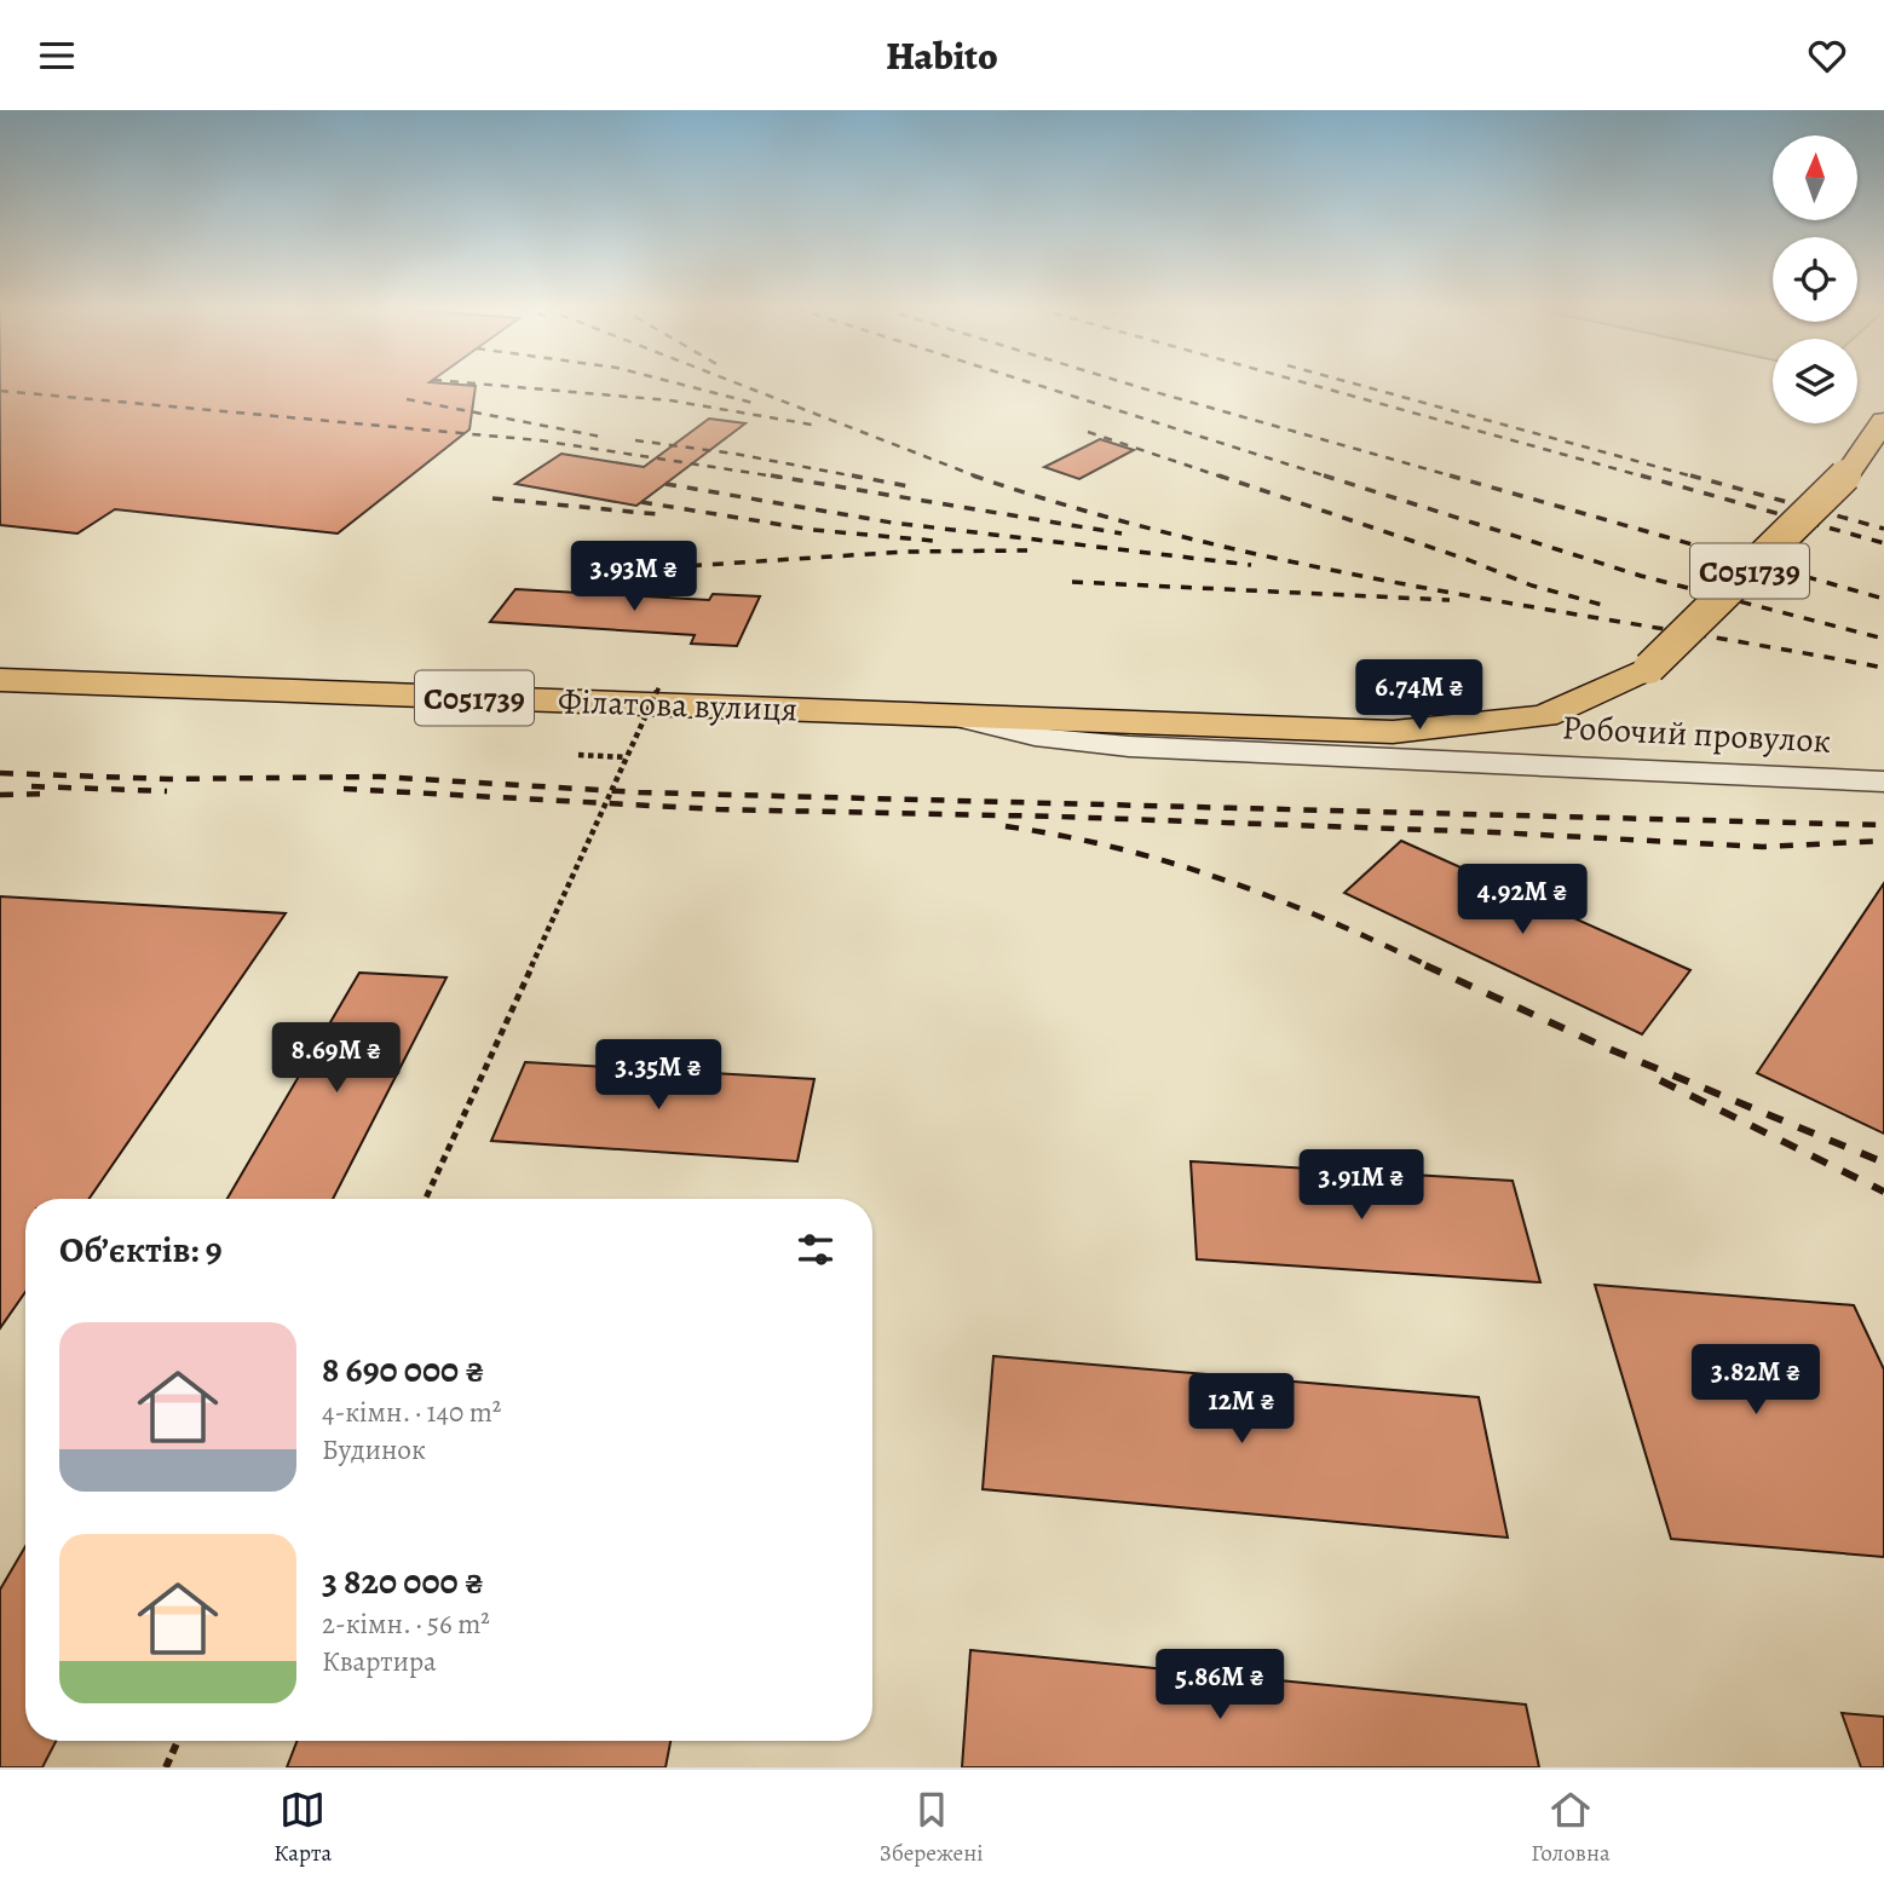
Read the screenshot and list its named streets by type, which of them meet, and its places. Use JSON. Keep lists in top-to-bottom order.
{
  "streets": {
    "main road": ["С051739", "Філатова вулиця"],
    "street": ["Робочий провулок"]
  },
  "crossings": [
    ["С051739", "Філатова вулиця"],
    ["С051739", "Робочий провулок"],
    ["Філатова вулиця", "Робочий провулок"]
  ],
  "north": "top",
  "page": {
    "header": "Habito",
    "price": [
      "3.93M ₴",
      "6.74M ₴",
      "4.92M ₴",
      "8.69M ₴",
      "3.35M ₴",
      "3.91M ₴",
      "3.82M ₴",
      "12M ₴",
      "5.86M ₴"
    ],
    "heading": "Об’єктів: 9",
    "list": [
      {
        "name": "8 690 000 ₴",
        "note": "4-кімн. · 140 m² · Будинок"
      },
      {
        "name": "3 820 000 ₴",
        "note": "2-кімн. · 56 m² · Квартира"
      }
    ],
    "tabs": ["Карта", "Збережені", "Головна"]
  }
}
